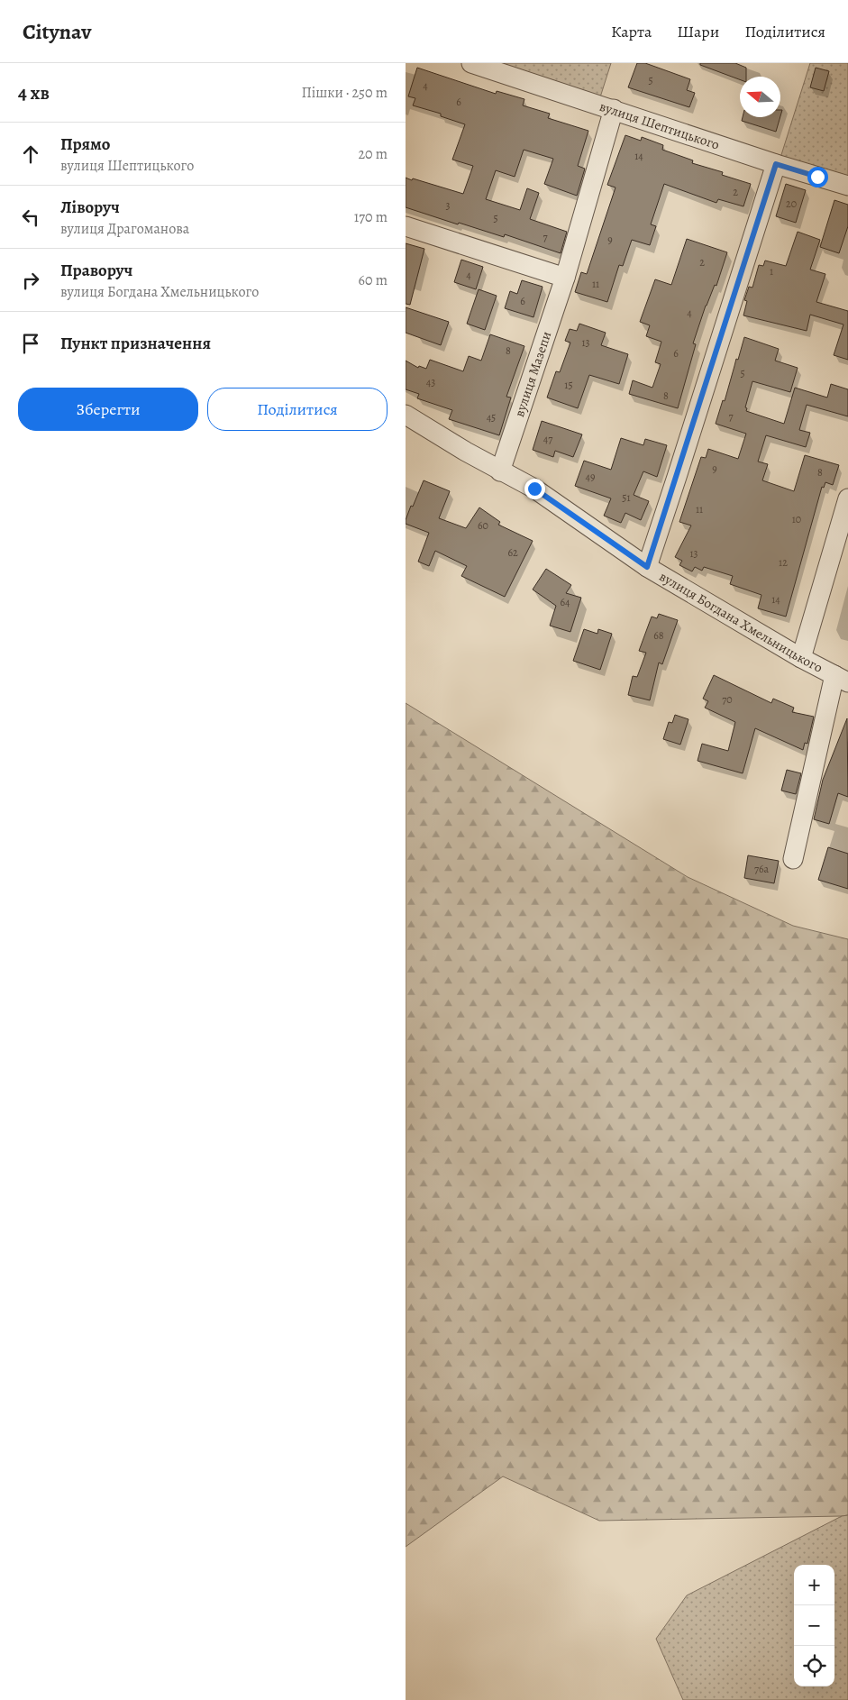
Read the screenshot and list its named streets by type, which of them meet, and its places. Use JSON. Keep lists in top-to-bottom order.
{
  "streets": {
    "street": ["вулиця Шептицького", "вулиця Мазепи", "вулиця Богдана Хмельницького"]
  },
  "crossings": [
    ["вулиця Шептицького", "вулиця Мазепи"],
    ["вулиця Мазепи", "вулиця Богдана Хмельницького"]
  ],
  "house_numbers": [
    "5",
    "4",
    "6",
    "14",
    "2",
    "20",
    "3",
    "5",
    "7",
    "9",
    "2",
    "1",
    "4",
    "11",
    "6",
    "4",
    "13",
    "8",
    "6",
    "5",
    "43",
    "15",
    "8",
    "7",
    "45",
    "47",
    "9",
    "8",
    "49",
    "51",
    "11",
    "10",
    "60",
    "62",
    "13",
    "12",
    "14",
    "64",
    "68",
    "70",
    "76а"
  ],
  "north": "left",
  "page": {
    "header": "Citynav",
    "nav": ["Карта", "Шари", "Поділитися"],
    "heading": ["4 хв", "Пішки · 250 m"],
    "list": [
      ["Прямо", "вулиця Шептицького", "20 m"],
      ["Ліворуч", "вулиця Драгоманова", "170 m"],
      ["Праворуч", "вулиця Богдана Хмельницького", "60 m"],
      "Пункт призначення"
    ],
    "buttons": ["Зберегти", "Поділитися"],
    "map_buttons": ["+", "−"]
  }
}
